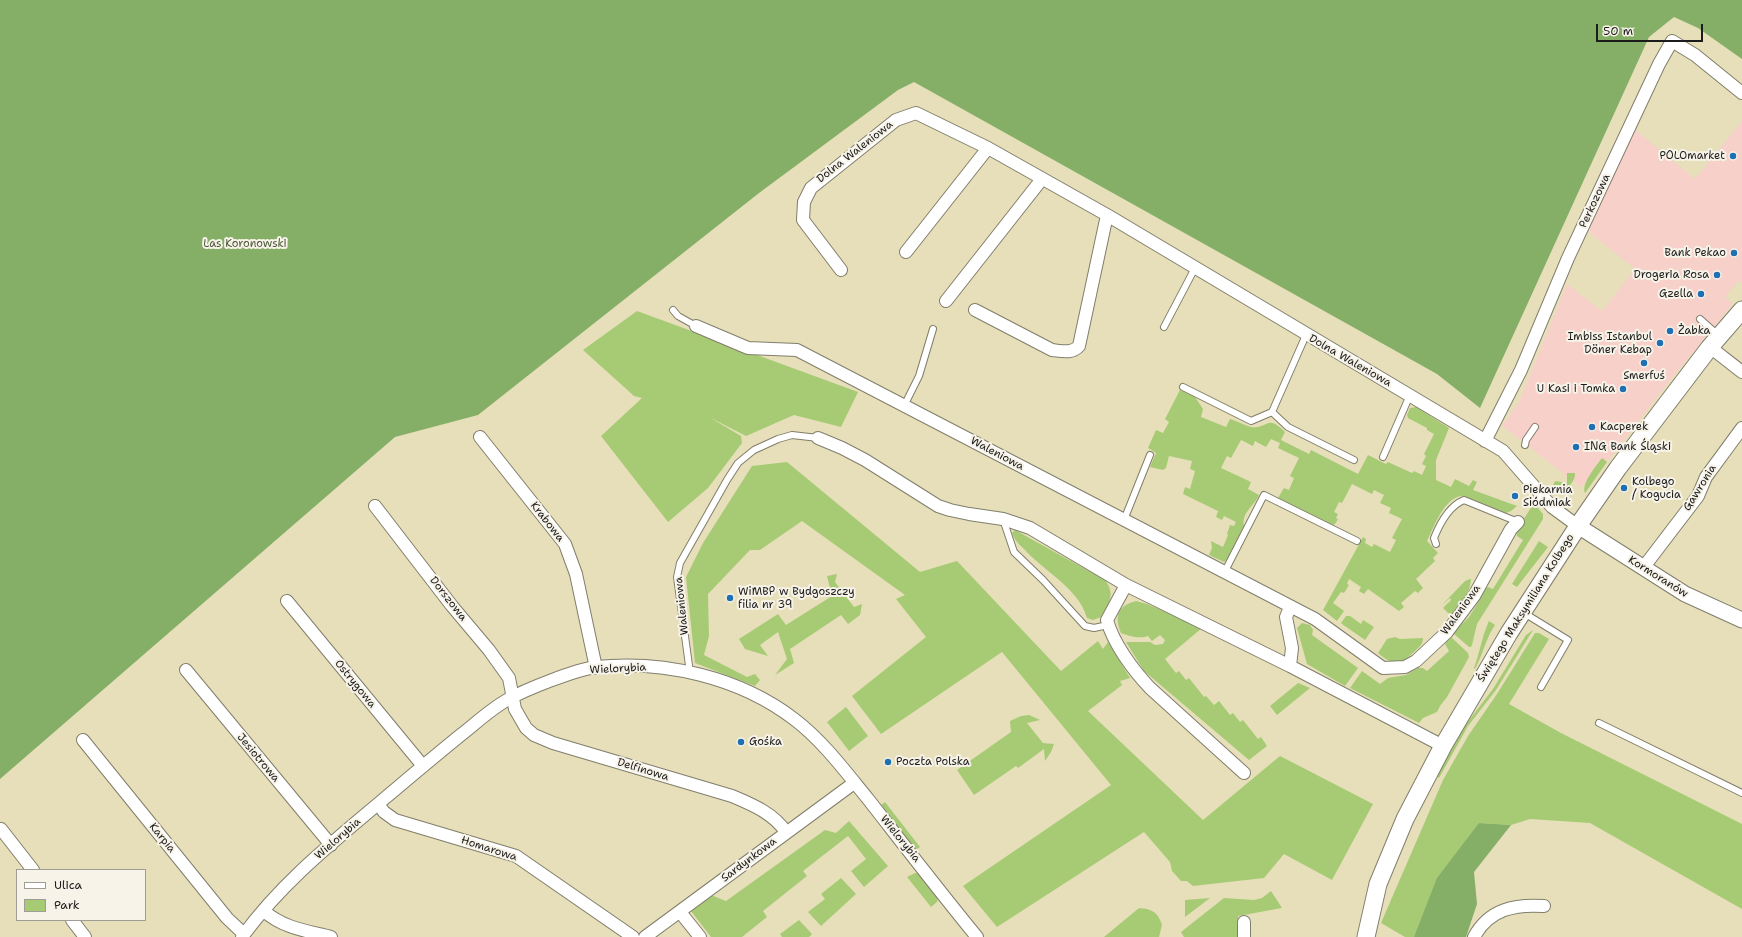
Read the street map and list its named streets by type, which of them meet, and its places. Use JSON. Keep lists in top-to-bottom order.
{
  "streets": {
    "main road": ["Świętego Maksymiliana Kolbego"],
    "street": [
      "Dolna Waleniowa",
      "Perkozowa",
      "Waleniowa",
      "Gawronia",
      "Krabowa",
      "Kormoranów",
      "Dorszowa",
      "Wielorybia",
      "Ostrygowa",
      "Jesiotrowa",
      "Delfinowa",
      "Karpia",
      "Homarowa",
      "Sardynkowa"
    ]
  },
  "crossings": [
    ["Dolna Waleniowa", "Perkozowa"],
    ["Dolna Waleniowa", "Kormoranów"],
    ["Dolna Waleniowa", "Świętego Maksymiliana Kolbego"],
    ["Waleniowa", "Świętego Maksymiliana Kolbego"],
    ["Waleniowa", "Wielorybia"],
    ["Gawronia", "Kormoranów"],
    ["Krabowa", "Wielorybia"],
    ["Kormoranów", "Świętego Maksymiliana Kolbego"],
    ["Dorszowa", "Wielorybia"],
    ["Dorszowa", "Delfinowa"],
    ["Wielorybia", "Ostrygowa"],
    ["Wielorybia", "Jesiotrowa"],
    ["Wielorybia", "Delfinowa"],
    ["Wielorybia", "Karpia"],
    ["Wielorybia", "Homarowa"],
    ["Wielorybia", "Sardynkowa"],
    ["Delfinowa", "Sardynkowa"]
  ],
  "parks": ["Las Koronowski"],
  "places": [
    "POLOmarket",
    "Bank Pekao",
    "Drogeria Rosa",
    "Gzella",
    "Żabka",
    "Imbiss Istanbul Döner Kebap",
    "Smerfuś",
    "U Kasi i Tomka",
    "Kacperek",
    "ING Bank Śląski",
    "Kolbego / Kogucia",
    "Piekarnia Siódmiak",
    "WiMBP w Bydgoszczy filia nr 39",
    "Gośka",
    "Poczta Polska"
  ],
  "legend": ["Ulica", "Park"],
  "scale_bar": "50 m"
}
